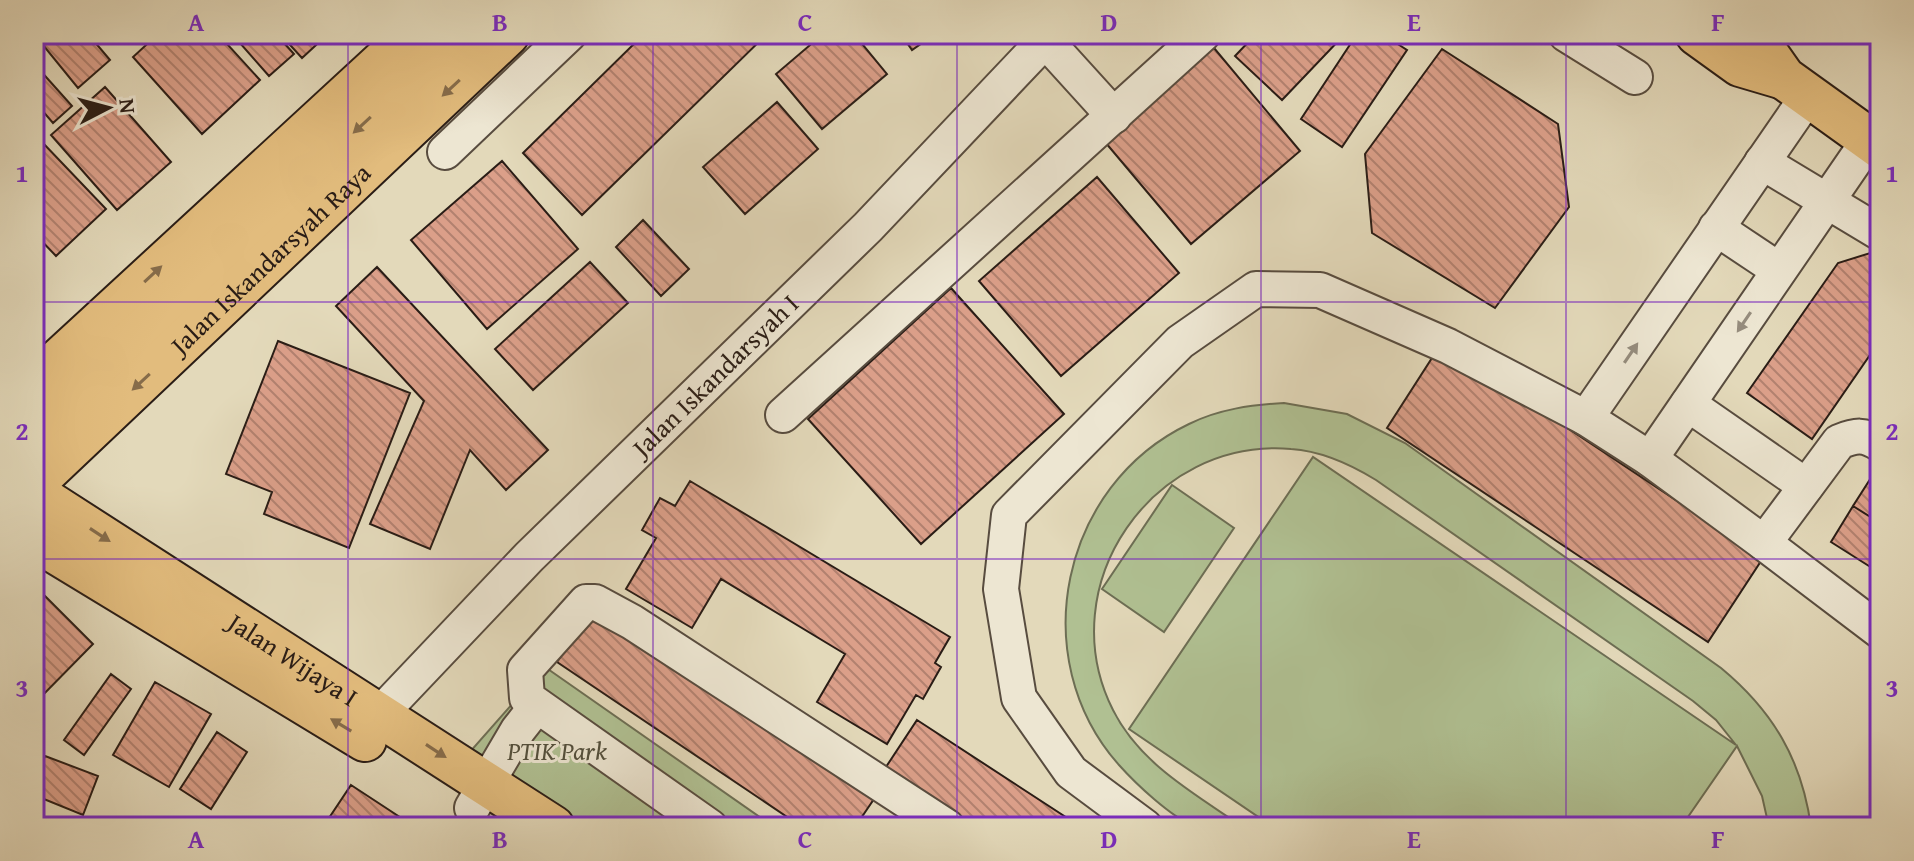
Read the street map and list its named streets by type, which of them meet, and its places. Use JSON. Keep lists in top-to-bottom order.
{
  "streets": {
    "main road": ["Jalan Iskandarsyah Raya", "Jalan Wijaya I"],
    "street": ["Jalan Iskandarsyah I"]
  },
  "crossings": [
    ["Jalan Iskandarsyah I", "Jalan Wijaya I"]
  ],
  "parks": ["PTIK Park"],
  "north": "right",
  "grid": {
    "columns": [
      "A",
      "B",
      "C",
      "D",
      "E",
      "F"
    ],
    "rows": ["1", "2", "3"]
  }
}
